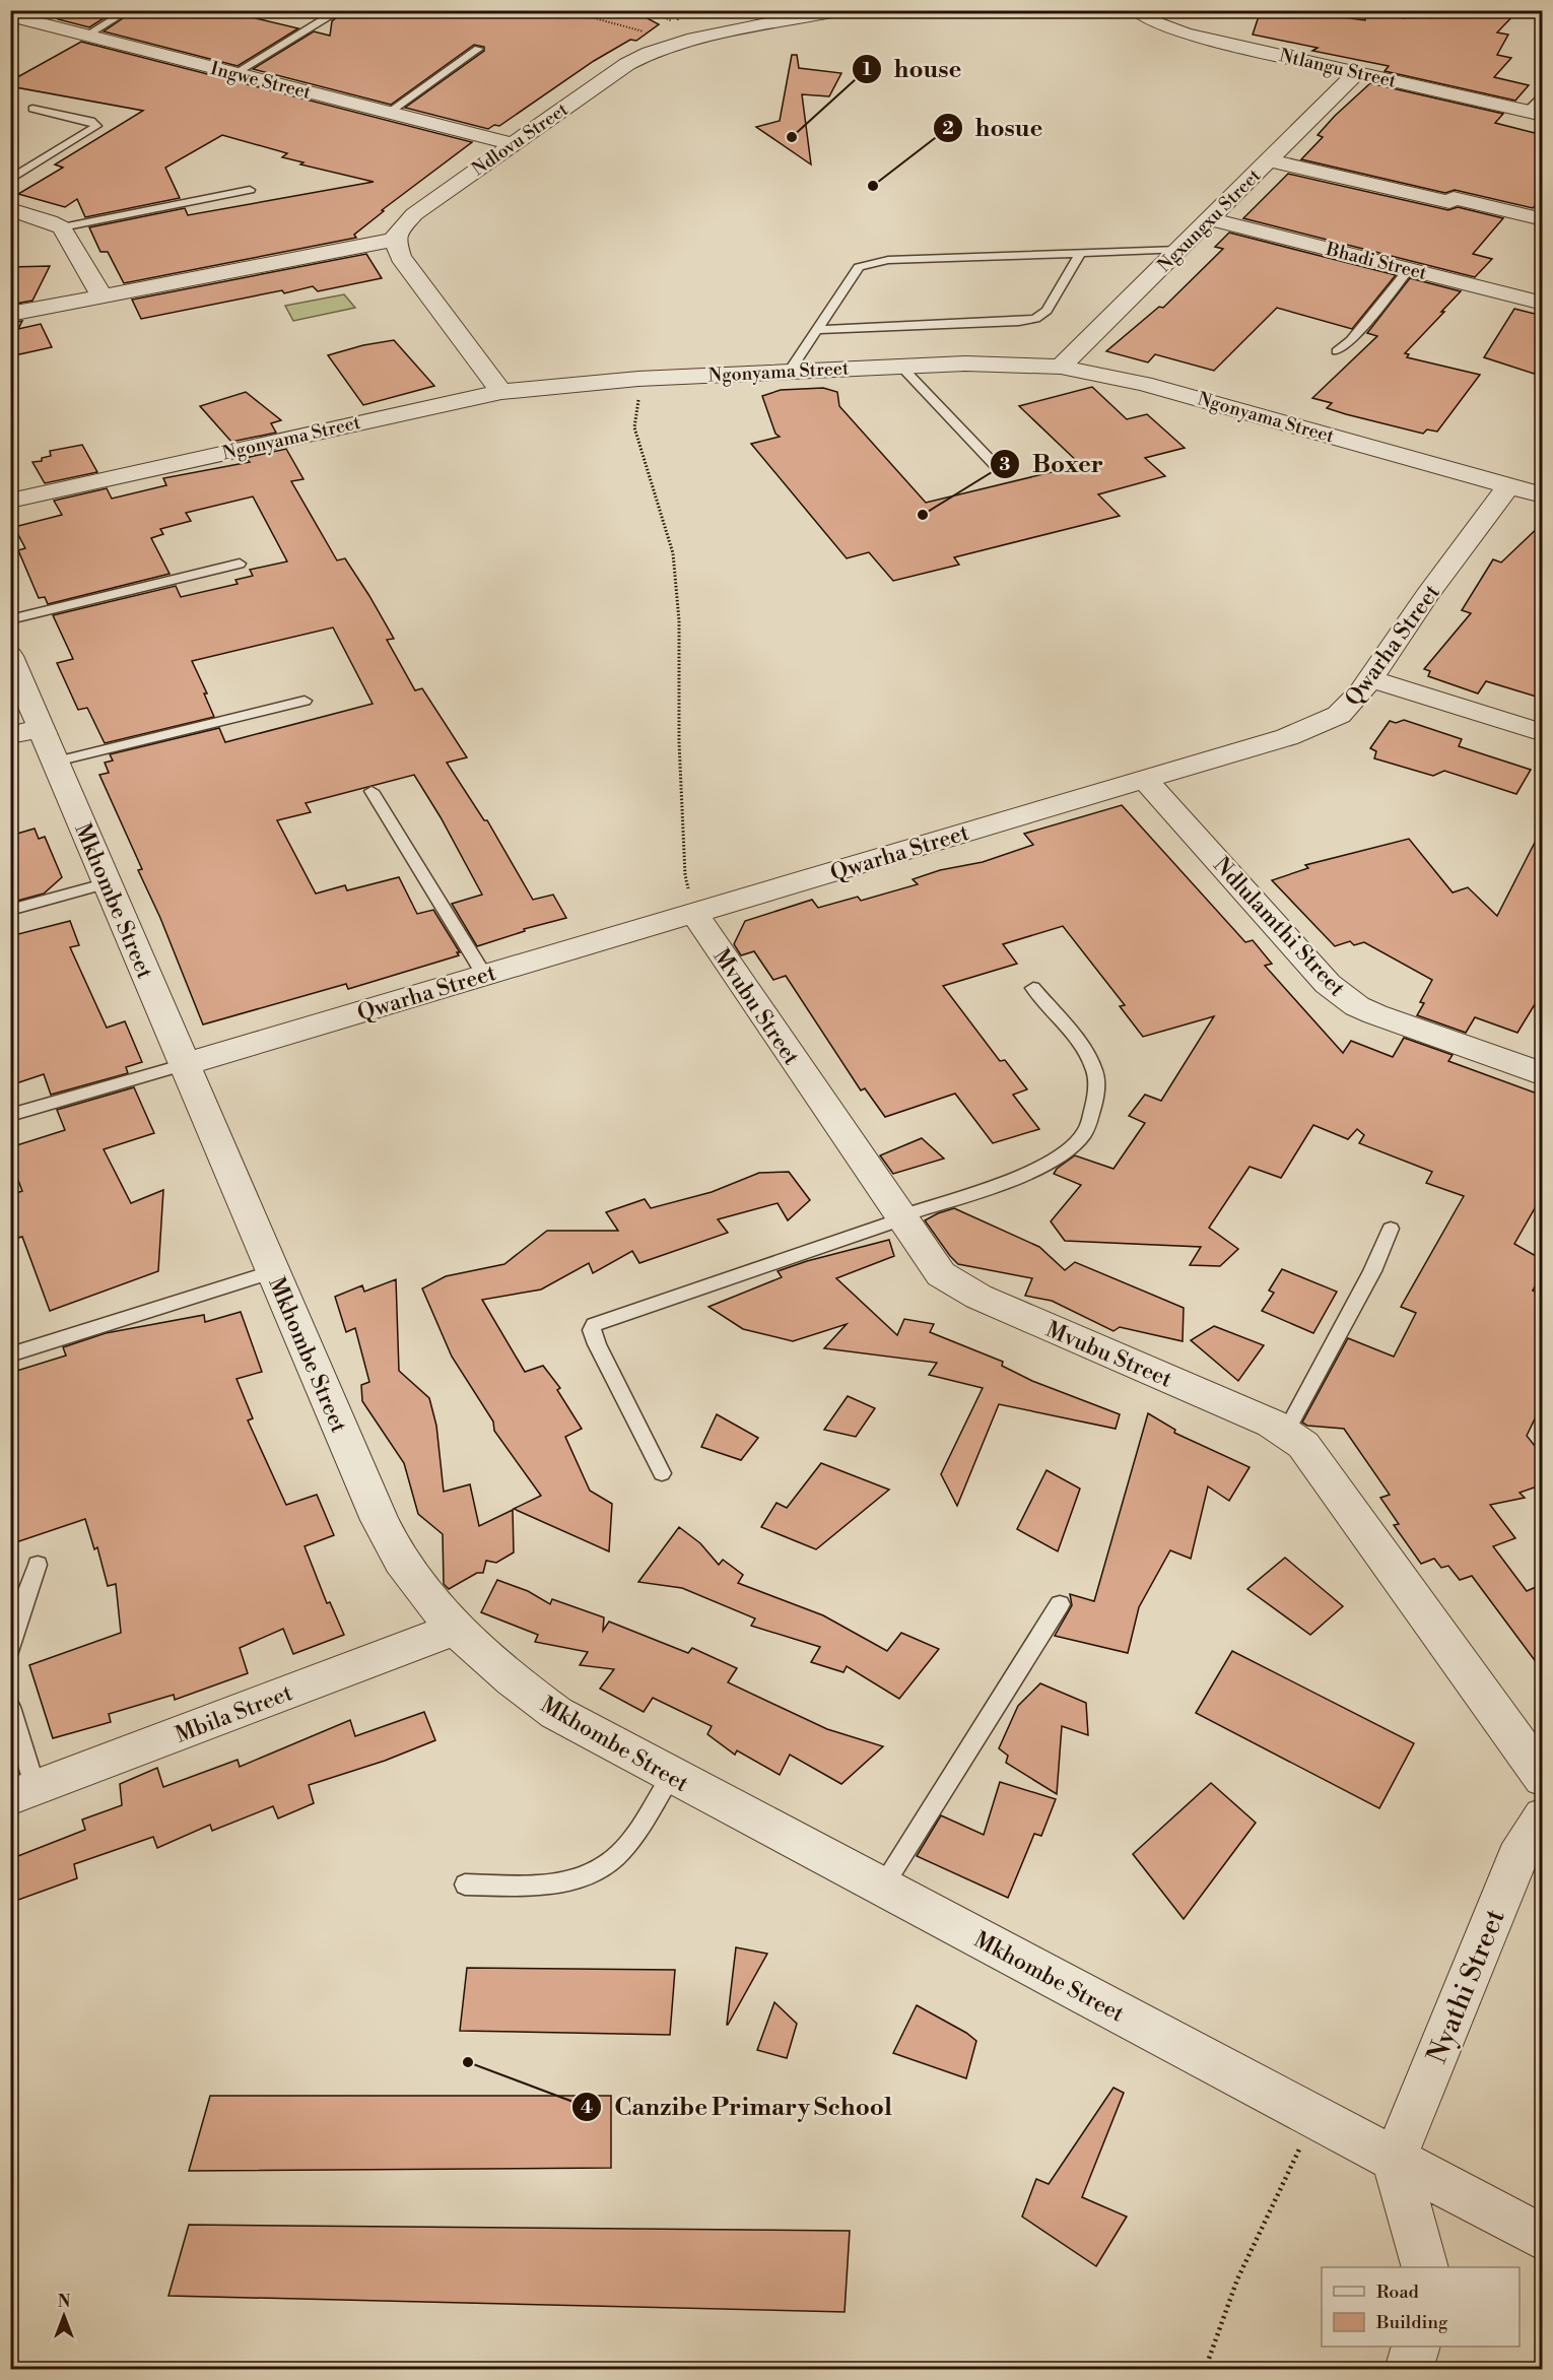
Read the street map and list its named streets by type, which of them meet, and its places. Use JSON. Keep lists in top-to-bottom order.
{
  "streets": {
    "street": [
      "Ntlangu Street",
      "Ingwe Street",
      "Ndlovu Street",
      "Ngxungxu Street",
      "Bhadi Street",
      "Ngonyama Street",
      "Qwarha Street",
      "Mkhombe Street",
      "Ndlulamthi Street",
      "Mvubu Street",
      "Mbila Street",
      "Nyathi Street"
    ]
  },
  "crossings": [
    ["Ntlangu Street", "Ngxungxu Street"],
    ["Ingwe Street", "Ndlovu Street"],
    ["Ngxungxu Street", "Bhadi Street"],
    ["Ngxungxu Street", "Ngonyama Street"],
    ["Ngonyama Street", "Qwarha Street"],
    ["Qwarha Street", "Mkhombe Street"],
    ["Qwarha Street", "Ndlulamthi Street"],
    ["Qwarha Street", "Mvubu Street"],
    ["Mkhombe Street", "Mbila Street"],
    ["Mkhombe Street", "Nyathi Street"]
  ],
  "places": [
    "house",
    "hosue",
    "Boxer",
    "Canzibe Primary School"
  ],
  "legend": ["Road", "Building"],
  "north": "top"
}
